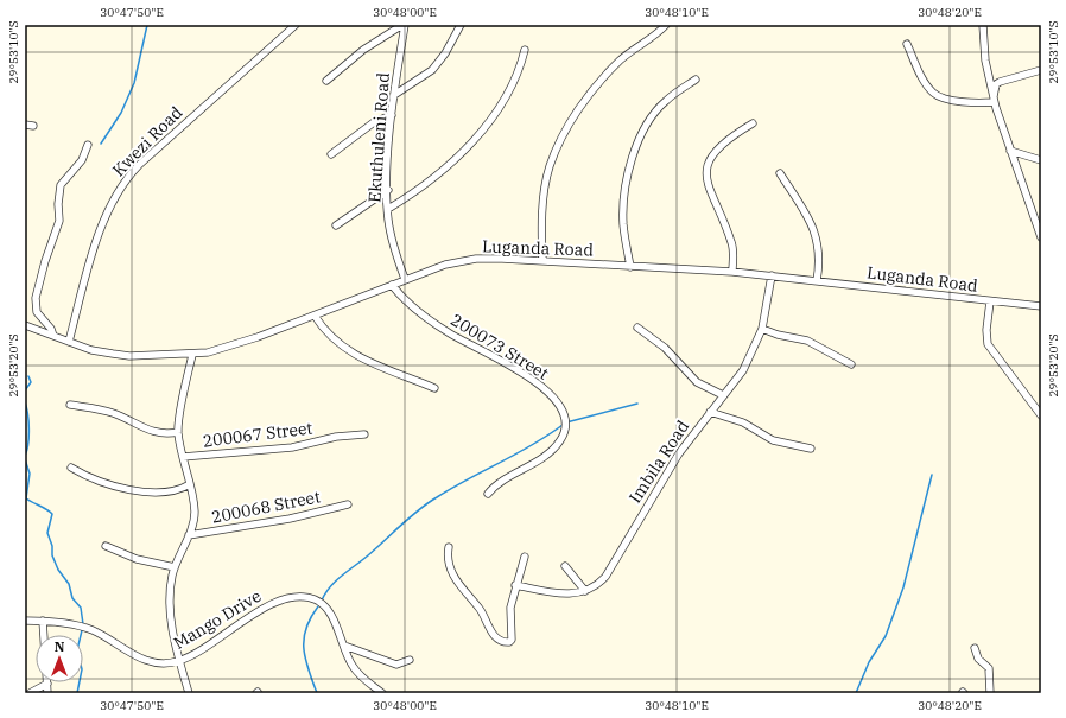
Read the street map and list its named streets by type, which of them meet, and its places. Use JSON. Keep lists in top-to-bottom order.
{
  "streets": {
    "street": [
      "Ekuthuleni Road",
      "Kwezi Road",
      "Luganda Road",
      "200073 Street",
      "200067 Street",
      "Imbila Road",
      "200068 Street",
      "Mango Drive"
    ]
  },
  "crossings": [
    ["Ekuthuleni Road", "Luganda Road"],
    ["Kwezi Road", "Luganda Road"],
    ["Luganda Road", "200073 Street"],
    ["Luganda Road", "Imbila Road"]
  ],
  "north": "top",
  "coordinates": [
    "30°47'50\"E",
    "30°48'00\"E",
    "30°48'10\"E",
    "30°48'20\"E",
    "29°53'10\"S",
    "29°53'20\"S"
  ]
}
